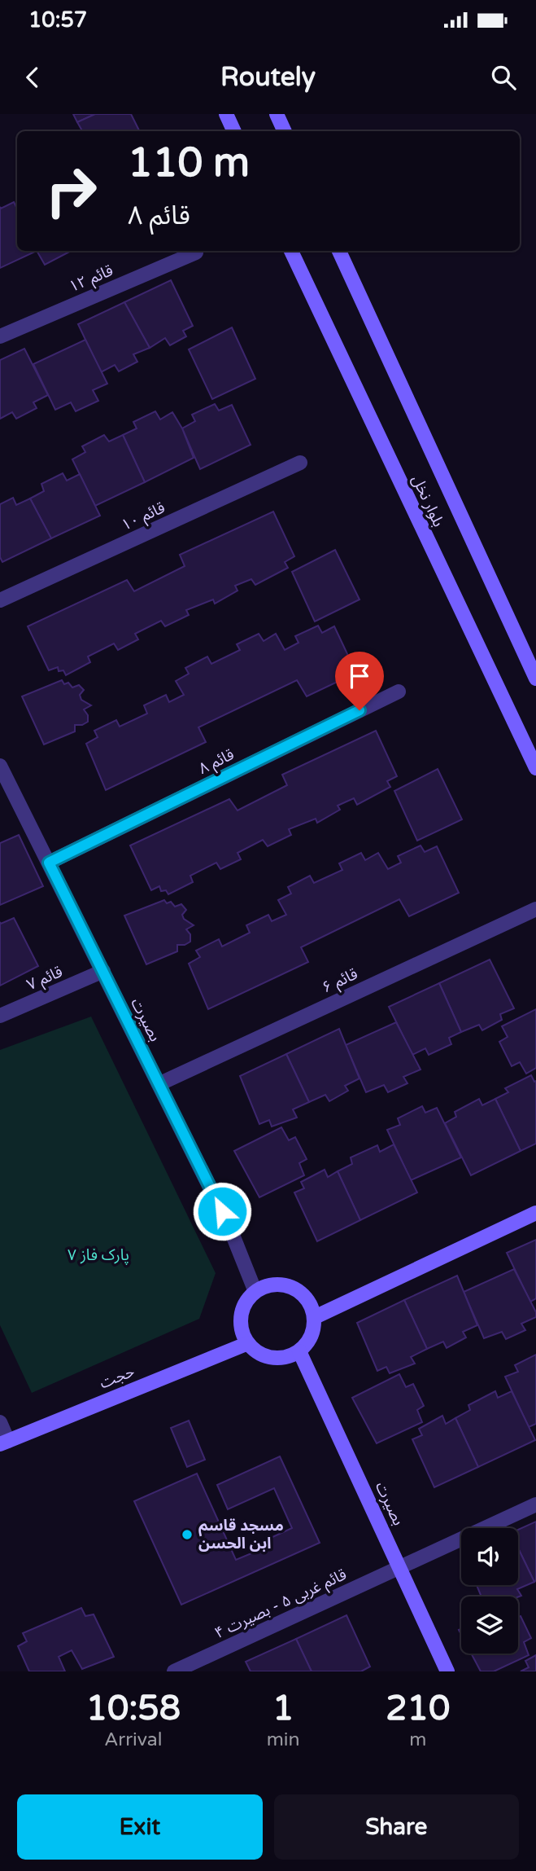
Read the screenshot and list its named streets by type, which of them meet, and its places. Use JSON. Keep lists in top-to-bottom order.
{
  "streets": {
    "street": [
      "قائم ۱۲",
      "بلوار نخل",
      "قائم ۱۰",
      "قائم ۸",
      "قائم ۷",
      "قائم ۶",
      "بصیرت",
      "حجت",
      "قائم غربی ۵ - بصیرت ۴"
    ]
  },
  "crossings": [
    ["قائم ۸", "بصیرت"],
    ["قائم ۷", "بصیرت"],
    ["قائم ۶", "بصیرت"],
    ["بصیرت", "حجت"],
    ["بصیرت", "قائم غربی ۵ - بصیرت ۴"]
  ],
  "parks": ["پارک فاز ۷"],
  "places": ["مسجد قاسم ابن الحسن"],
  "page": {
    "status": "10:57",
    "header": "Routely",
    "turn": ["110 m", "قائم ۸"],
    "eta": [
      "10:58",
      "Arrival",
      "1",
      "min",
      "210",
      "m"
    ],
    "buttons": ["Exit", "Share"]
  }
}
